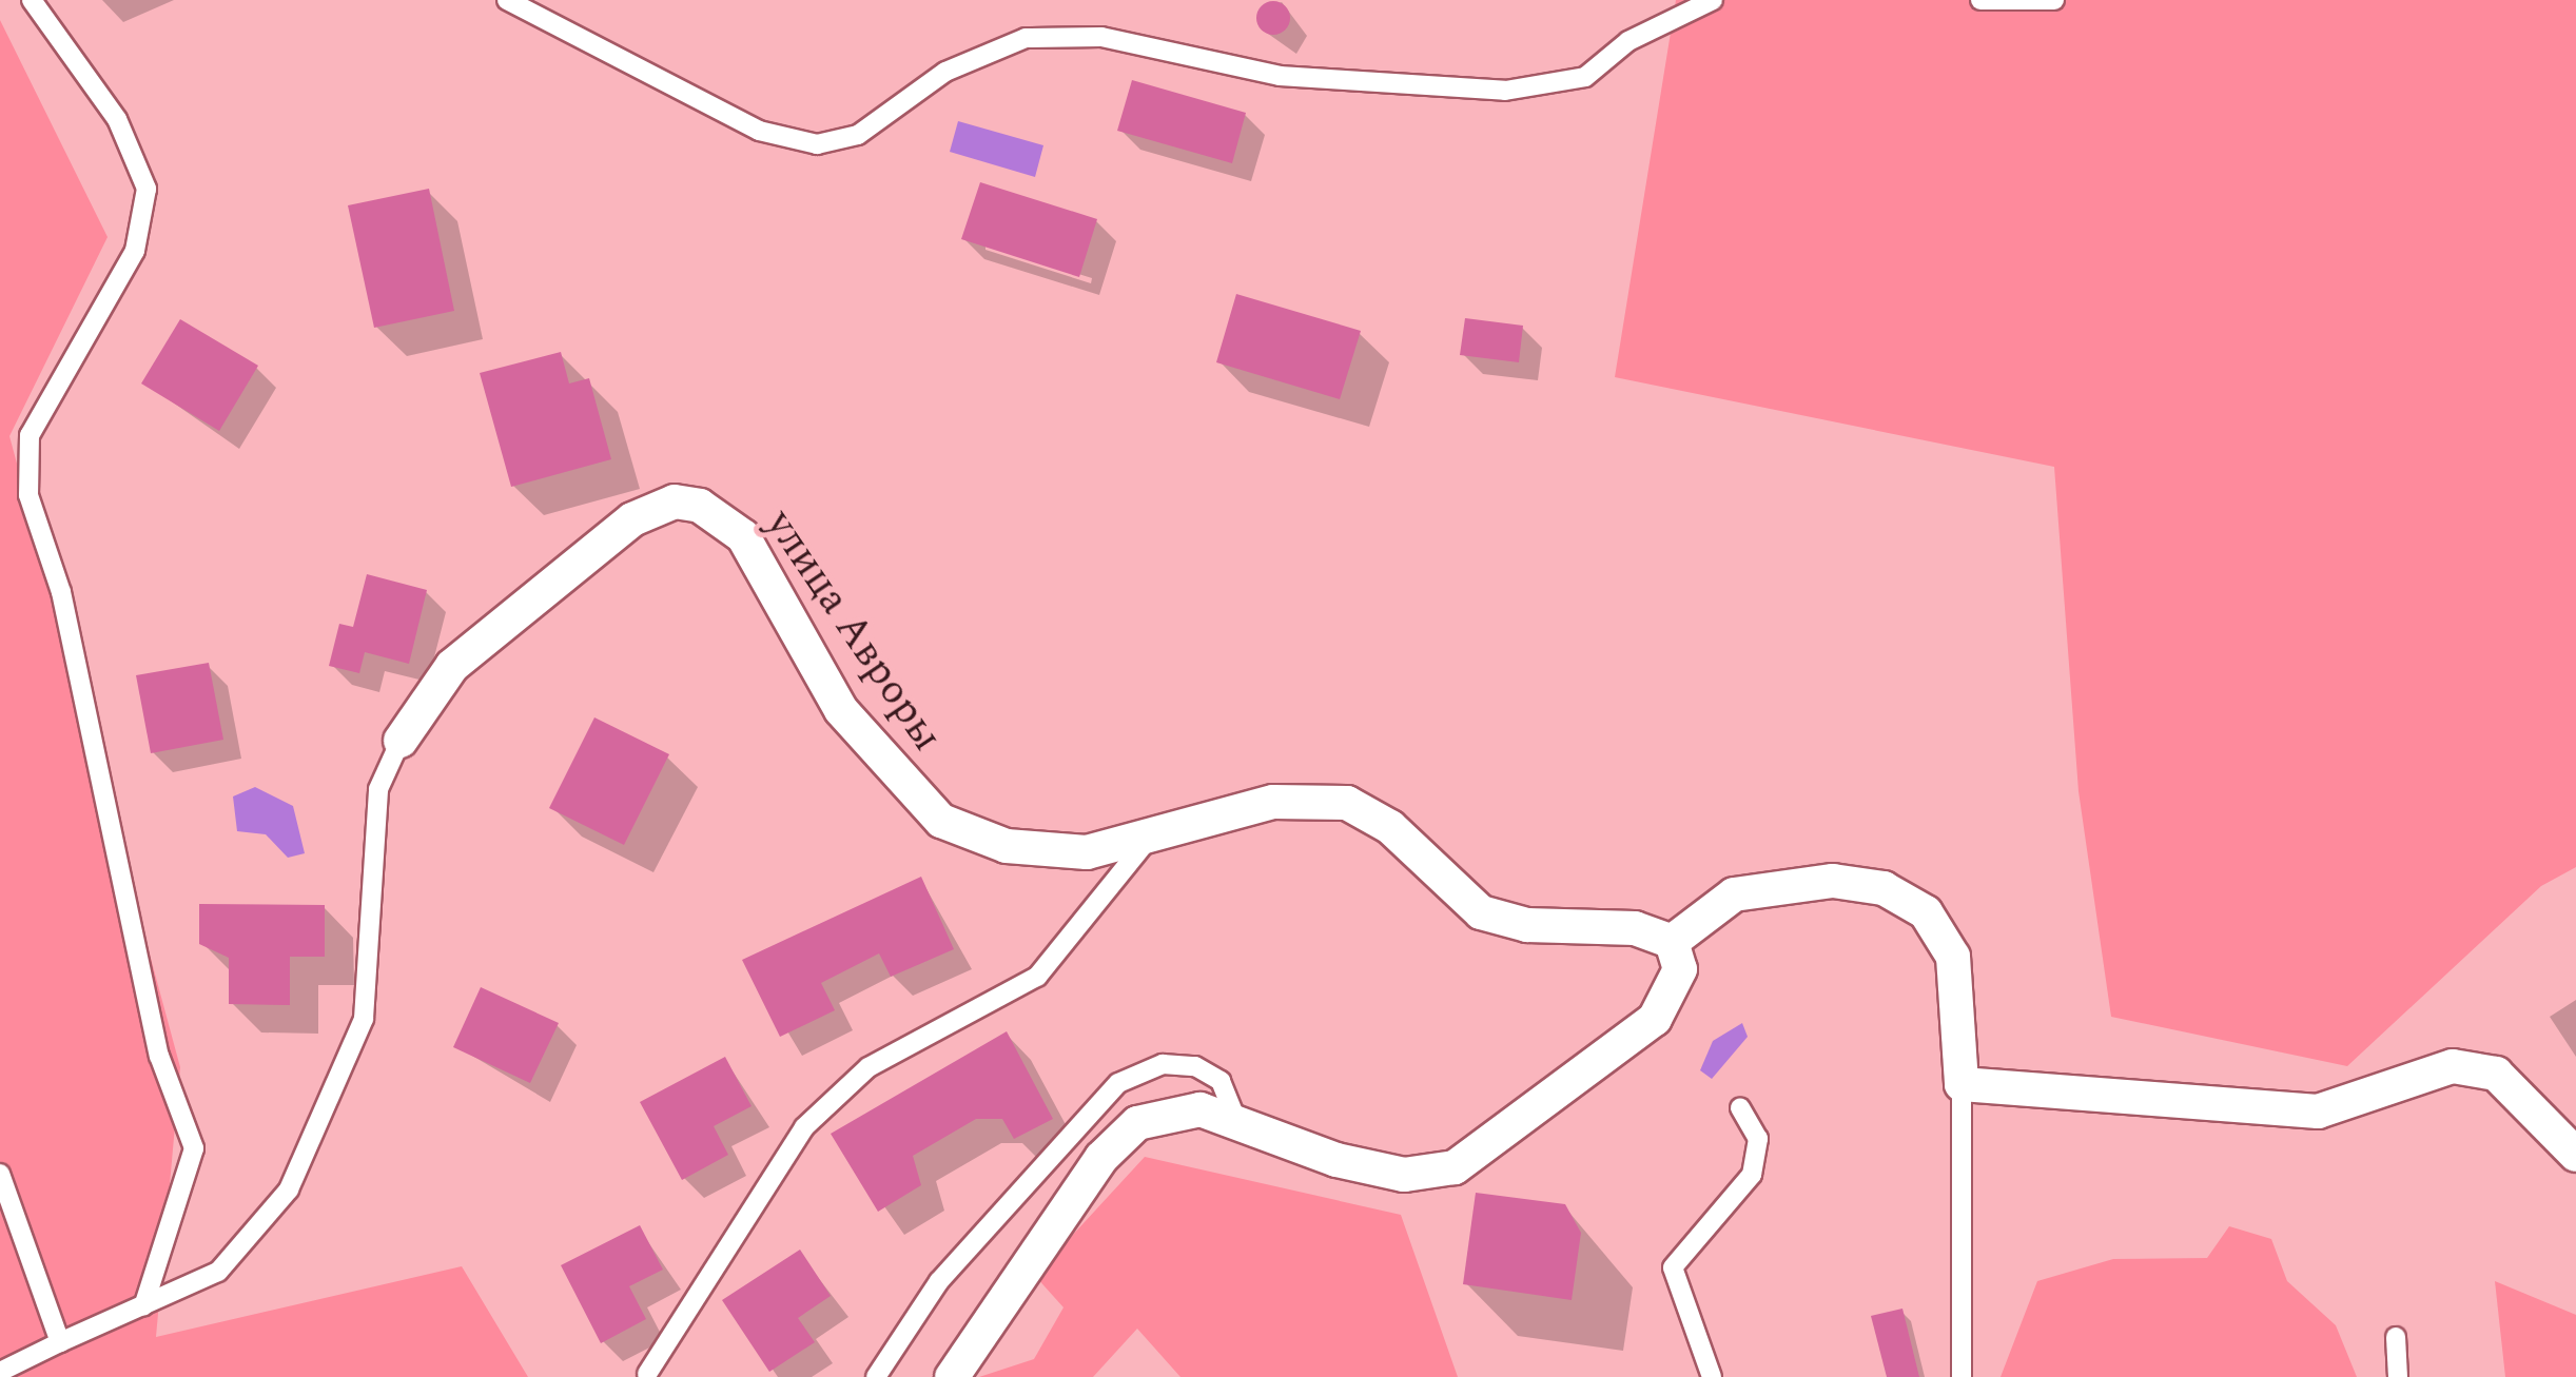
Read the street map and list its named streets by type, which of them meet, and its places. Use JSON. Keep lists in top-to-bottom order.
{
  "streets": {
    "street": ["улица Авроры"]
  }
}
